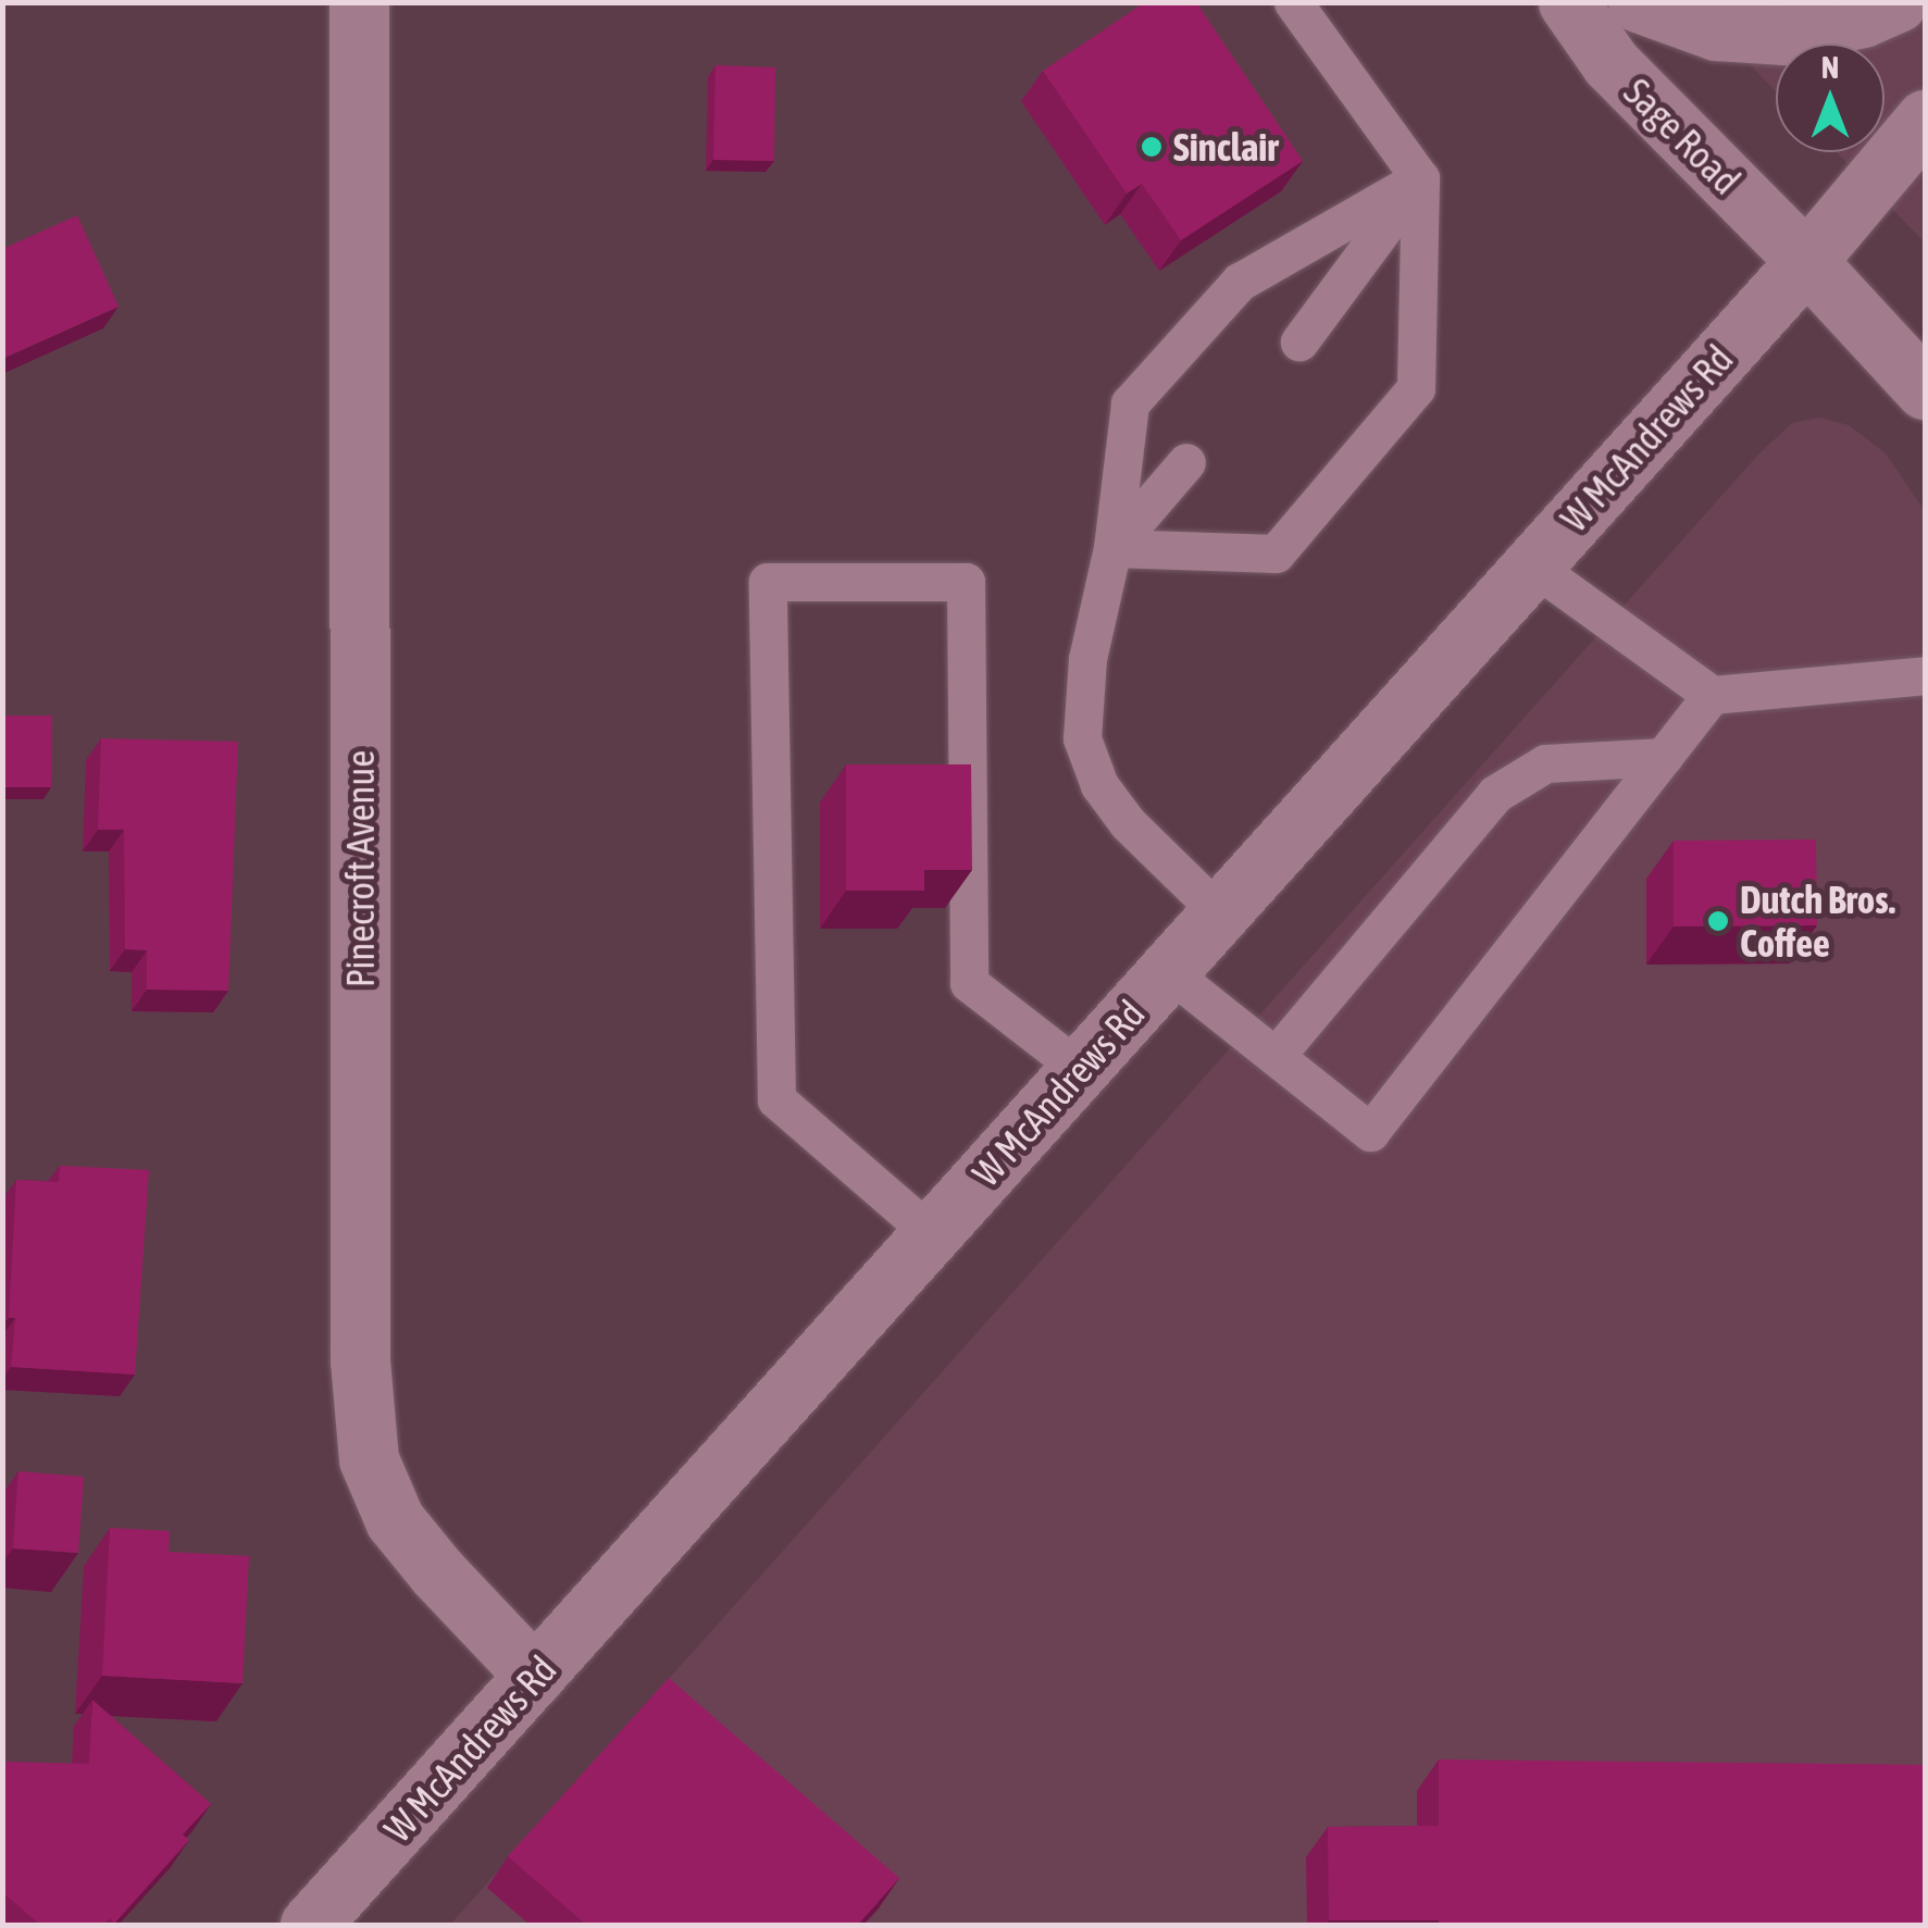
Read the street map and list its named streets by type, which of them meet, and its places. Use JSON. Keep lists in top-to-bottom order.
{
  "streets": {
    "main road": ["Sage Road", "W McAndrews Rd", "Pinecroft Avenue"]
  },
  "crossings": [
    ["Sage Road", "W McAndrews Rd"],
    ["W McAndrews Rd", "Pinecroft Avenue"]
  ],
  "places": ["Sinclair", "Dutch Bros. Coffee"],
  "north": "top"
}
